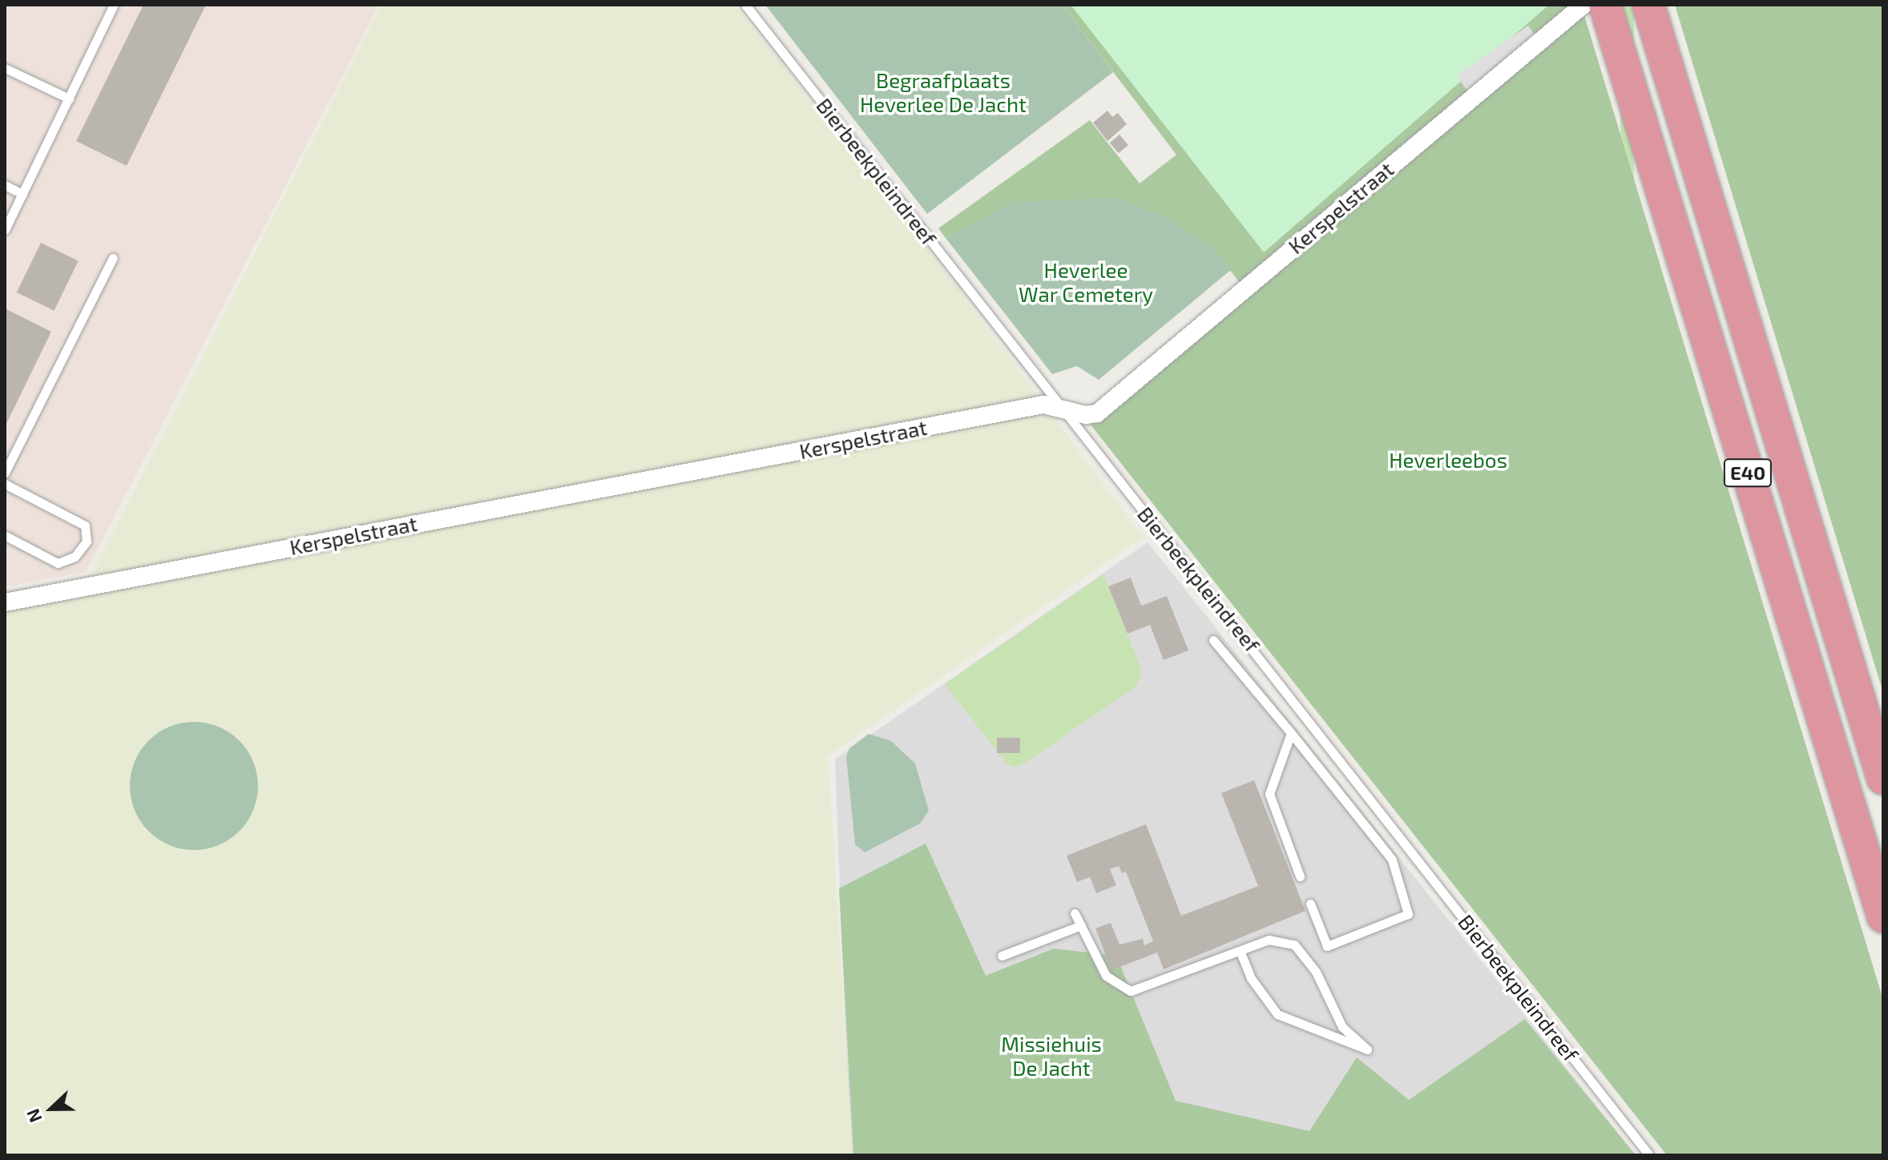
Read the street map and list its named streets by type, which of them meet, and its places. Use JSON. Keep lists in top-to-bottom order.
{
  "streets": {
    "highway": ["E40"],
    "street": ["Kerspelstraat"],
    "lane": ["Bierbeekpleindreef"]
  },
  "crossings": [
    ["Bierbeekpleindreef", "Kerspelstraat"]
  ],
  "parks": [
    "Begraafplaats Heverlee De Jacht",
    "Heverlee War Cemetery",
    "Heverleebos",
    "Missiehuis De Jacht"
  ],
  "north": "left"
}
